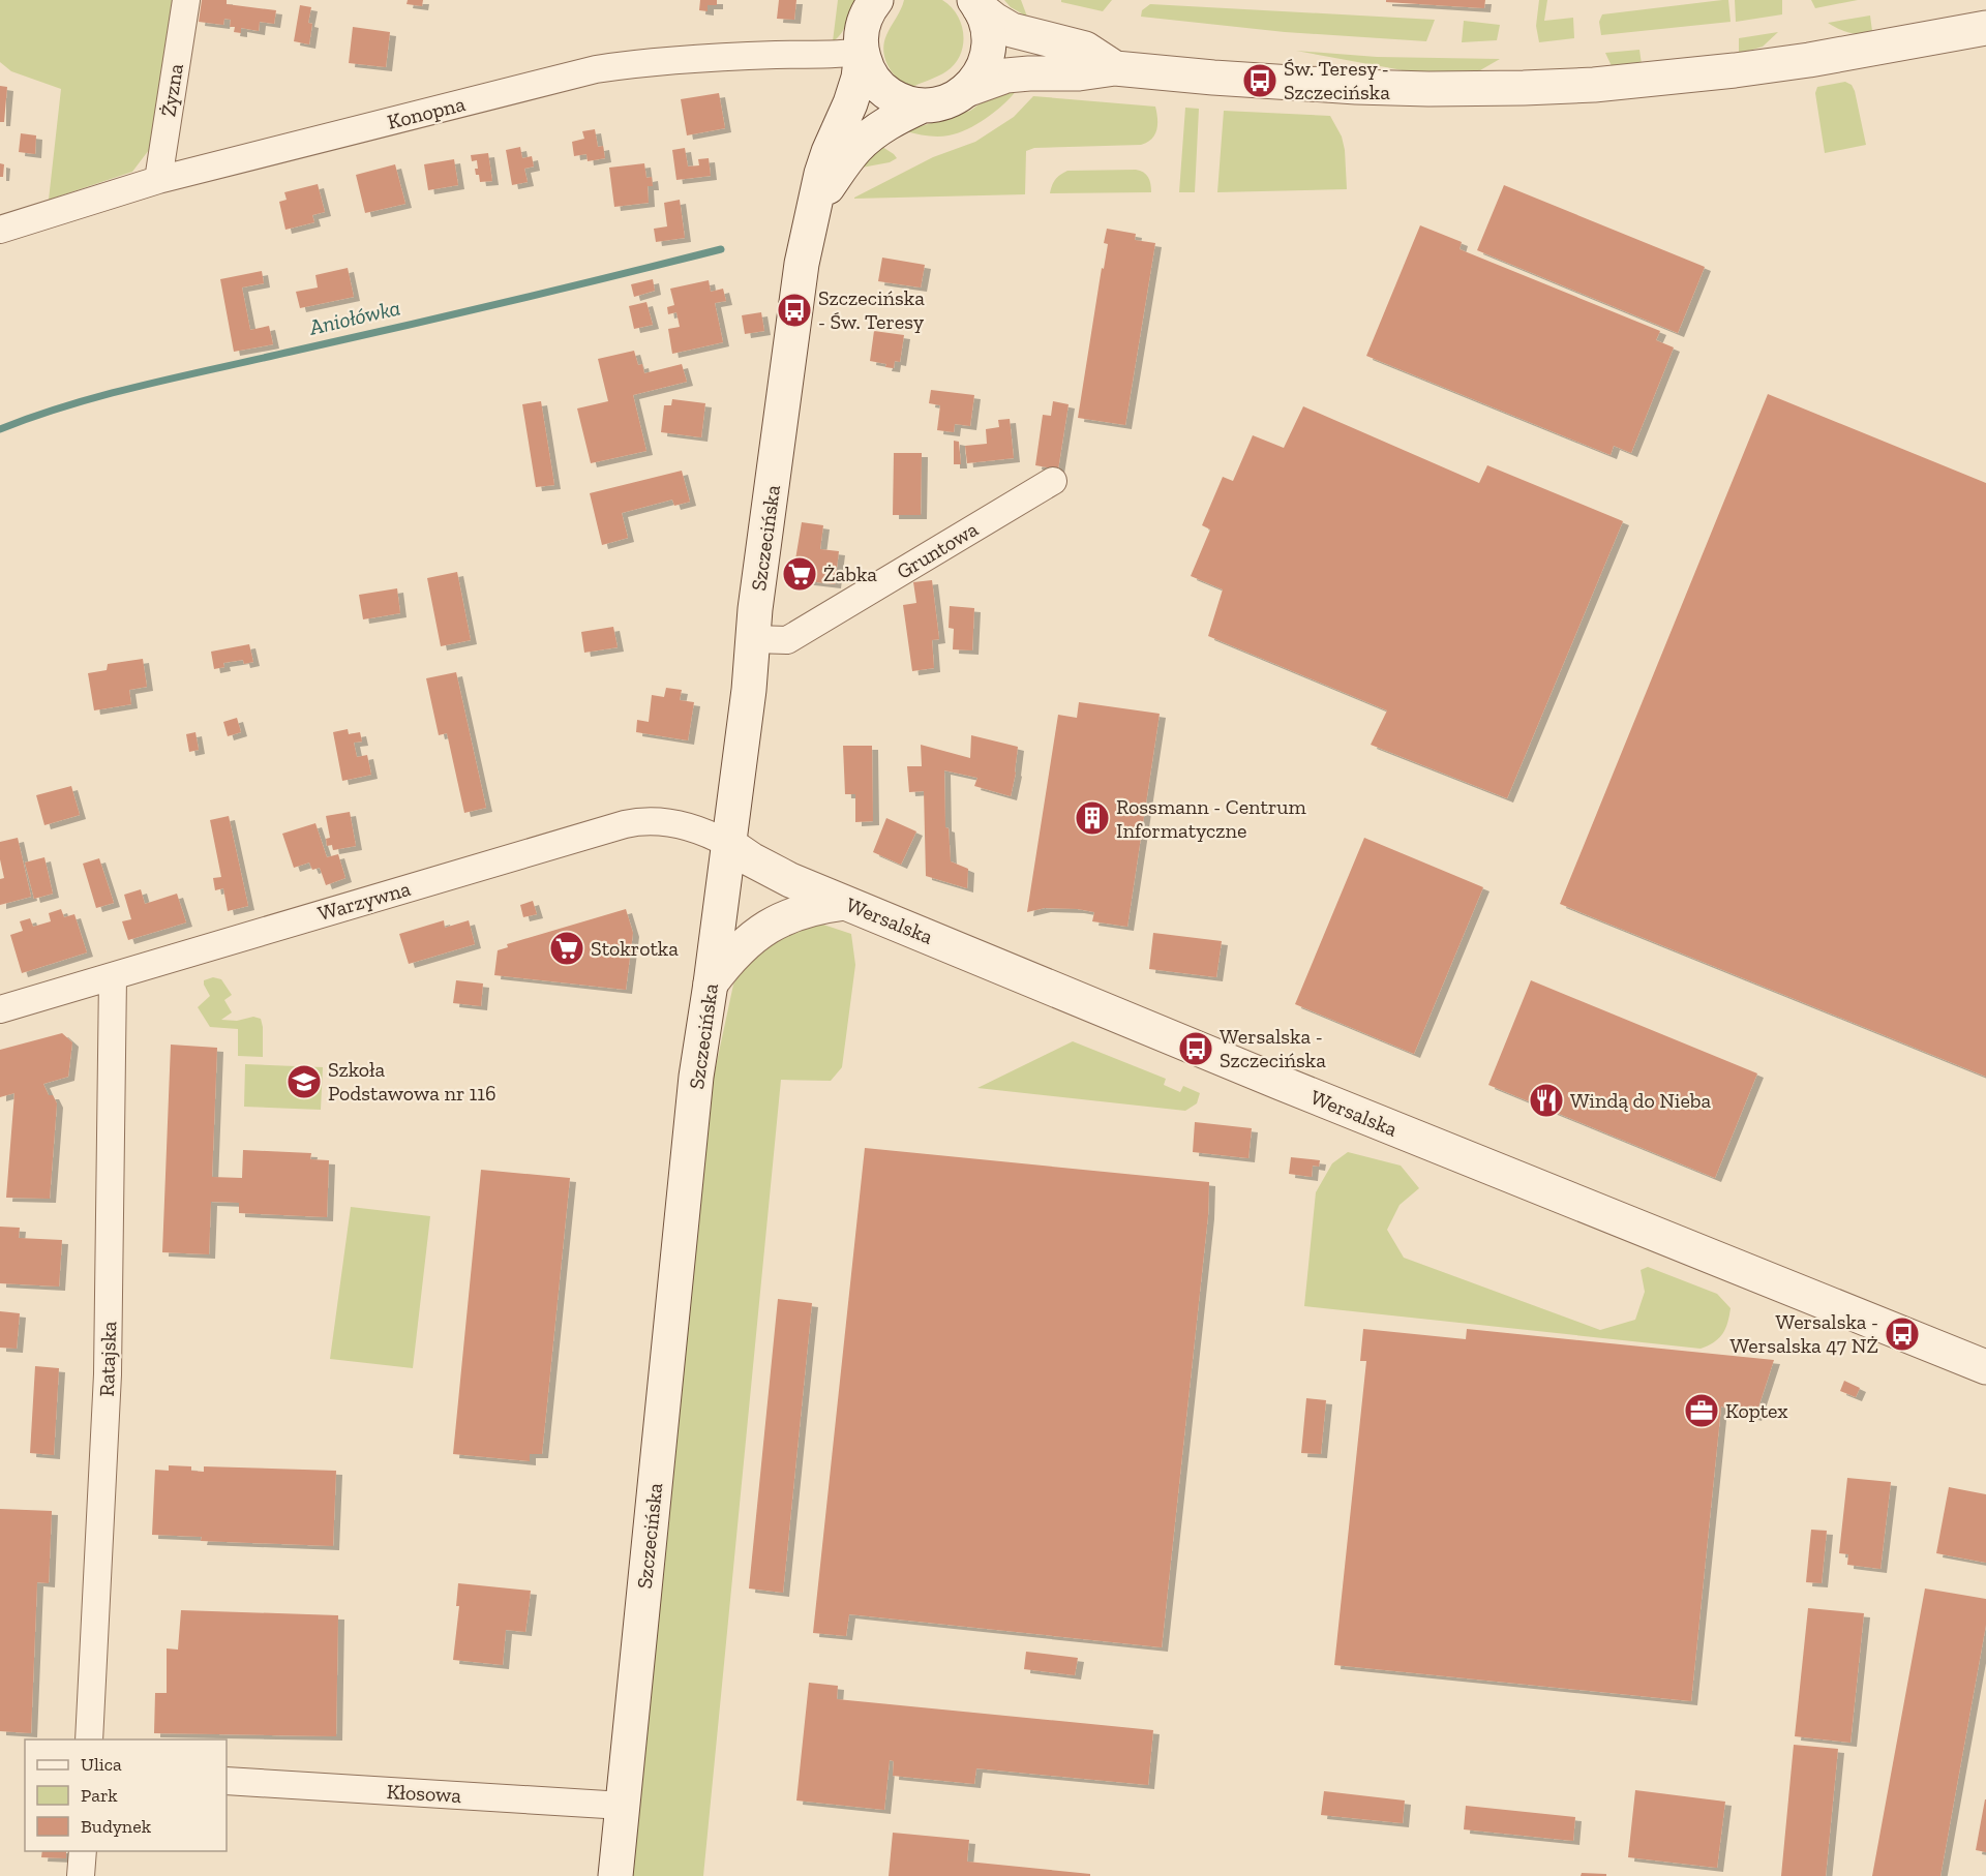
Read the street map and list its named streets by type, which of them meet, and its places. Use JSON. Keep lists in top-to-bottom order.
{
  "streets": {
    "street": [
      "Żyzna",
      "Konopna",
      "Szczecińska",
      "Gruntowa",
      "Warzywna",
      "Wersalska",
      "Ratajska",
      "Kłosowa"
    ]
  },
  "crossings": [
    ["Żyzna", "Konopna"],
    ["Konopna", "Szczecińska"],
    ["Szczecińska", "Gruntowa"],
    ["Szczecińska", "Warzywna"],
    ["Szczecińska", "Wersalska"],
    ["Szczecińska", "Kłosowa"],
    ["Warzywna", "Wersalska"],
    ["Warzywna", "Ratajska"]
  ],
  "water": ["Aniołówka"],
  "places": {
    "bus stop": [
      "Św. Teresy - Szczecińska",
      "Szczecińska - Św. Teresy",
      "Wersalska - Szczecińska",
      "Wersalska - Wersalska 47 NŻ"
    ],
    "supermarket": ["Żabka", "Stokrotka"],
    "building": ["Rossmann - Centrum Informatyczne"],
    "school or university": ["Szkoła Podstawowa nr 116"],
    "restaurant": ["Windą do Nieba"],
    "office": ["Koptex"]
  },
  "legend": ["Ulica", "Park", "Budynek"]
}
